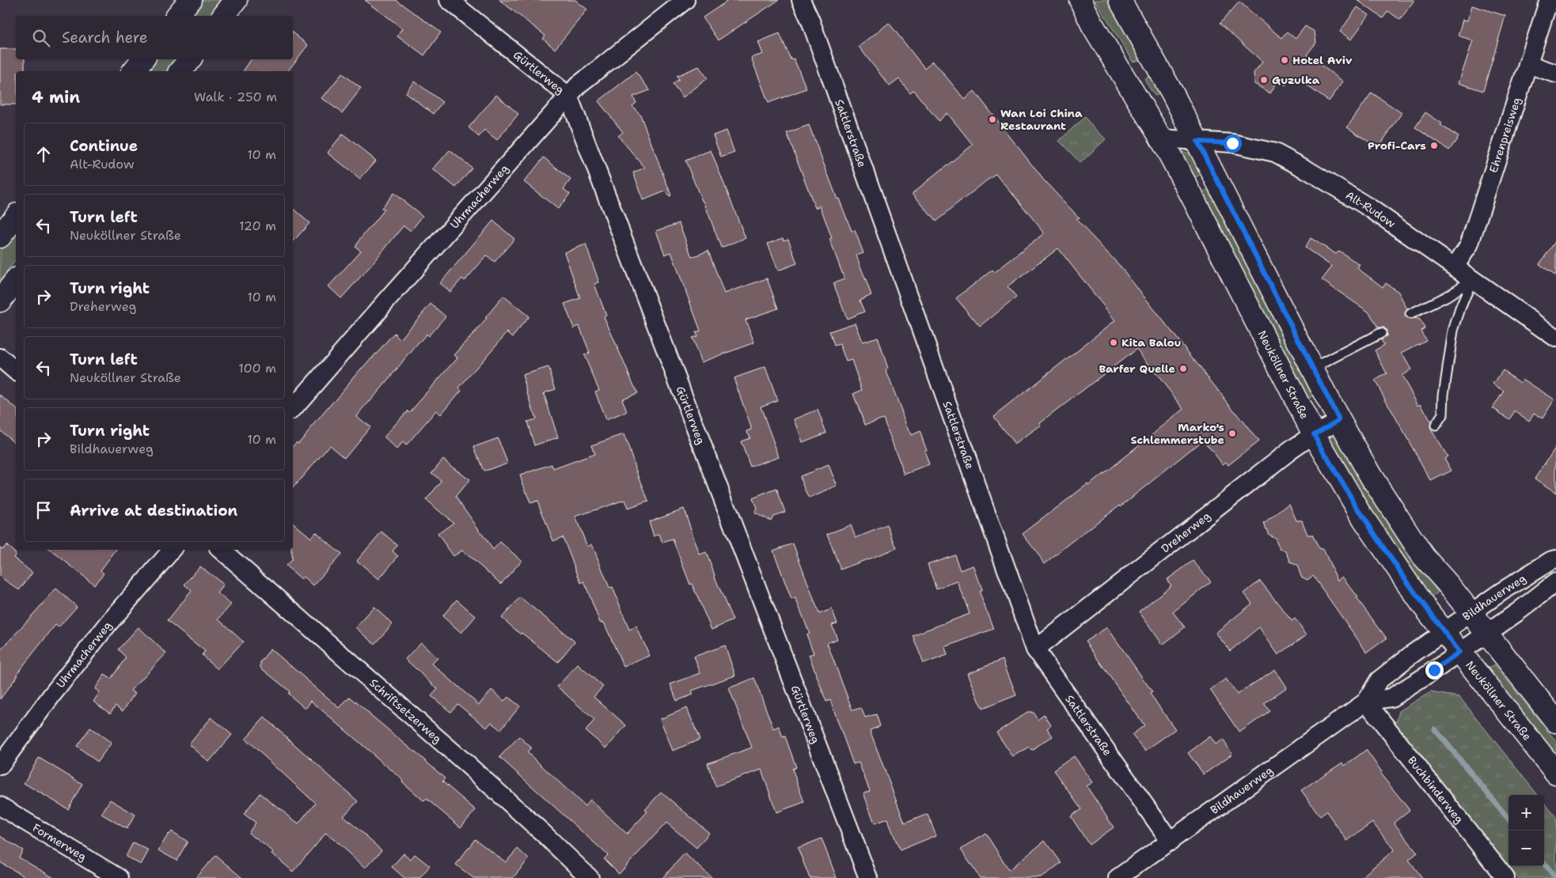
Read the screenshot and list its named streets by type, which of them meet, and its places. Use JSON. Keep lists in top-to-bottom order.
{
  "streets": {
    "main road": ["Neuköllner Straße"],
    "street": [
      "Gürtlerweg",
      "Sattlerstraße",
      "Ehrenpreisweg",
      "Uhrmacherweg",
      "Alt-Rudow",
      "Dreherweg",
      "Bildhauerweg",
      "Schriftsetzerweg",
      "Buchbinderweg",
      "Formerweg"
    ]
  },
  "crossings": [
    ["Gürtlerweg", "Uhrmacherweg"],
    ["Sattlerstraße", "Dreherweg"],
    ["Sattlerstraße", "Bildhauerweg"],
    ["Ehrenpreisweg", "Alt-Rudow"],
    ["Alt-Rudow", "Neuköllner Straße"],
    ["Neuköllner Straße", "Dreherweg"],
    ["Neuköllner Straße", "Bildhauerweg"],
    ["Bildhauerweg", "Buchbinderweg"]
  ],
  "places": [
    "Hotel Aviv",
    "Guzulka",
    "Wan Loi China Restaurant",
    "Profi-Cars",
    "Kita Balou",
    "Barfer Quelle",
    "Marko's Schlemmerstube"
  ],
  "page": {
    "search": "Search here",
    "heading": ["4 min", "Walk · 250 m"],
    "list": [
      ["Continue", "Alt-Rudow", "10 m"],
      ["Turn left", "Neuköllner Straße", "120 m"],
      ["Turn right", "Dreherweg", "10 m"],
      ["Turn left", "Neuköllner Straße", "100 m"],
      ["Turn right", "Bildhauerweg", "10 m"],
      "Arrive at destination"
    ],
    "map_buttons": ["+", "−"]
  }
}
